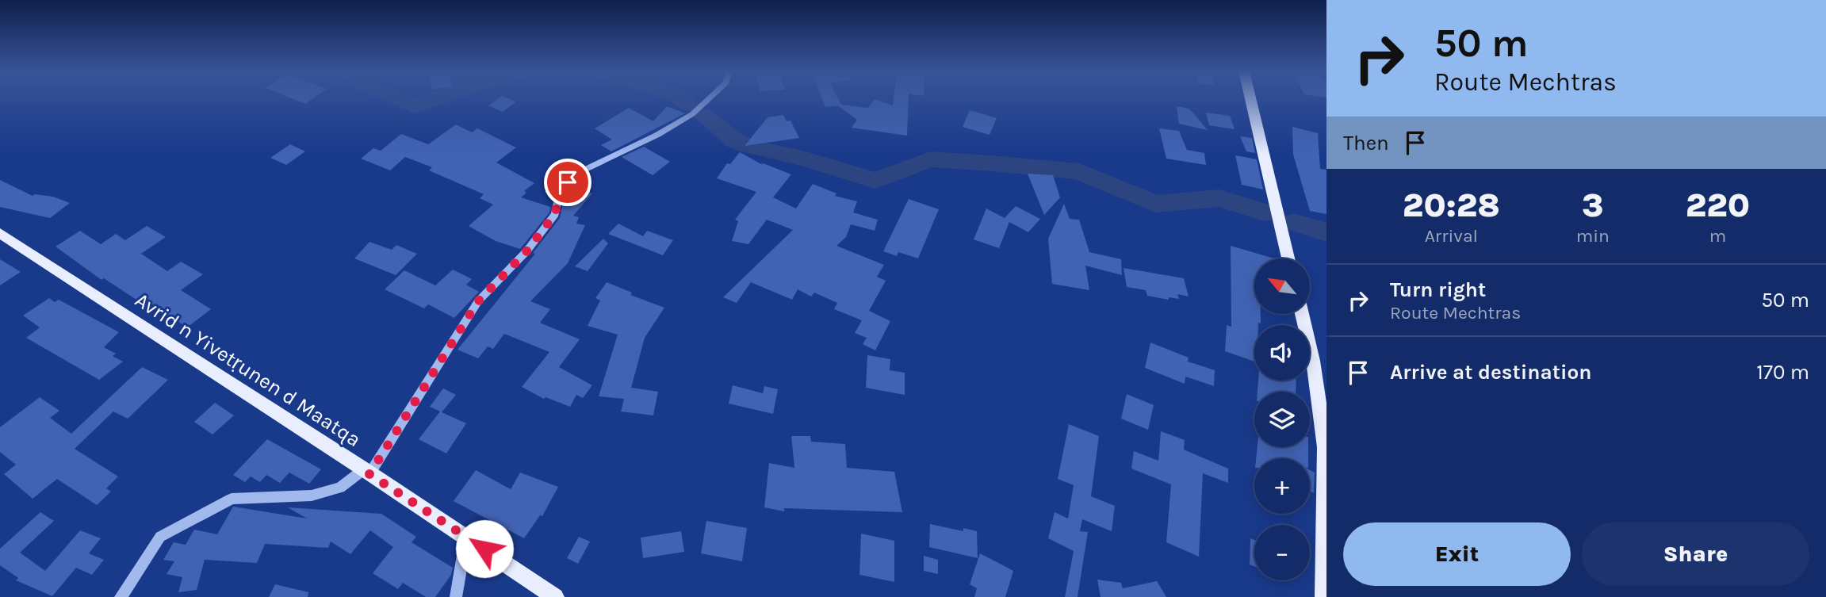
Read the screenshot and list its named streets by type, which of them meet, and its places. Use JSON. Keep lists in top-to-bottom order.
{
  "streets": {
    "main road": ["Avrid n Yivetṛunen d Maatqa"]
  },
  "north": "top left",
  "page": {
    "turn": ["50 m", "Route Mechtras"],
    "then": "Then",
    "eta": [
      "20:28",
      "Arrival",
      "3",
      "min",
      "220",
      "m"
    ],
    "map_buttons": ["+", "−"],
    "list": [
      {
        "name": "Turn right",
        "note": "Route Mechtras",
        "value": "50 m"
      },
      {
        "name": "Arrive at destination",
        "value": "170 m"
      }
    ],
    "buttons": ["Exit", "Share"]
  }
}
